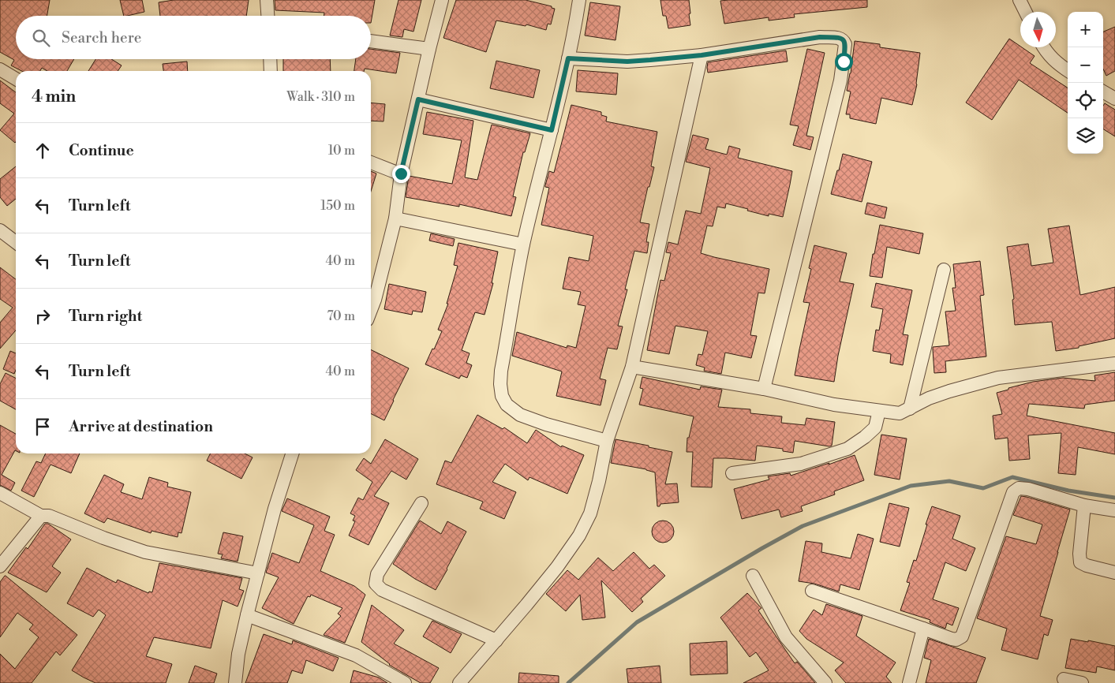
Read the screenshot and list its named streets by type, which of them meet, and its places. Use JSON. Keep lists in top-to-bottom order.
{
  "north": "bottom",
  "page": {
    "map_buttons": ["+", "−"],
    "search": "Search here",
    "heading": ["4 min", "Walk · 310 m"],
    "list": [
      ["Continue", "10 m"],
      ["Turn left", "150 m"],
      ["Turn left", "40 m"],
      ["Turn right", "70 m"],
      ["Turn left", "40 m"],
      "Arrive at destination"
    ]
  }
}
